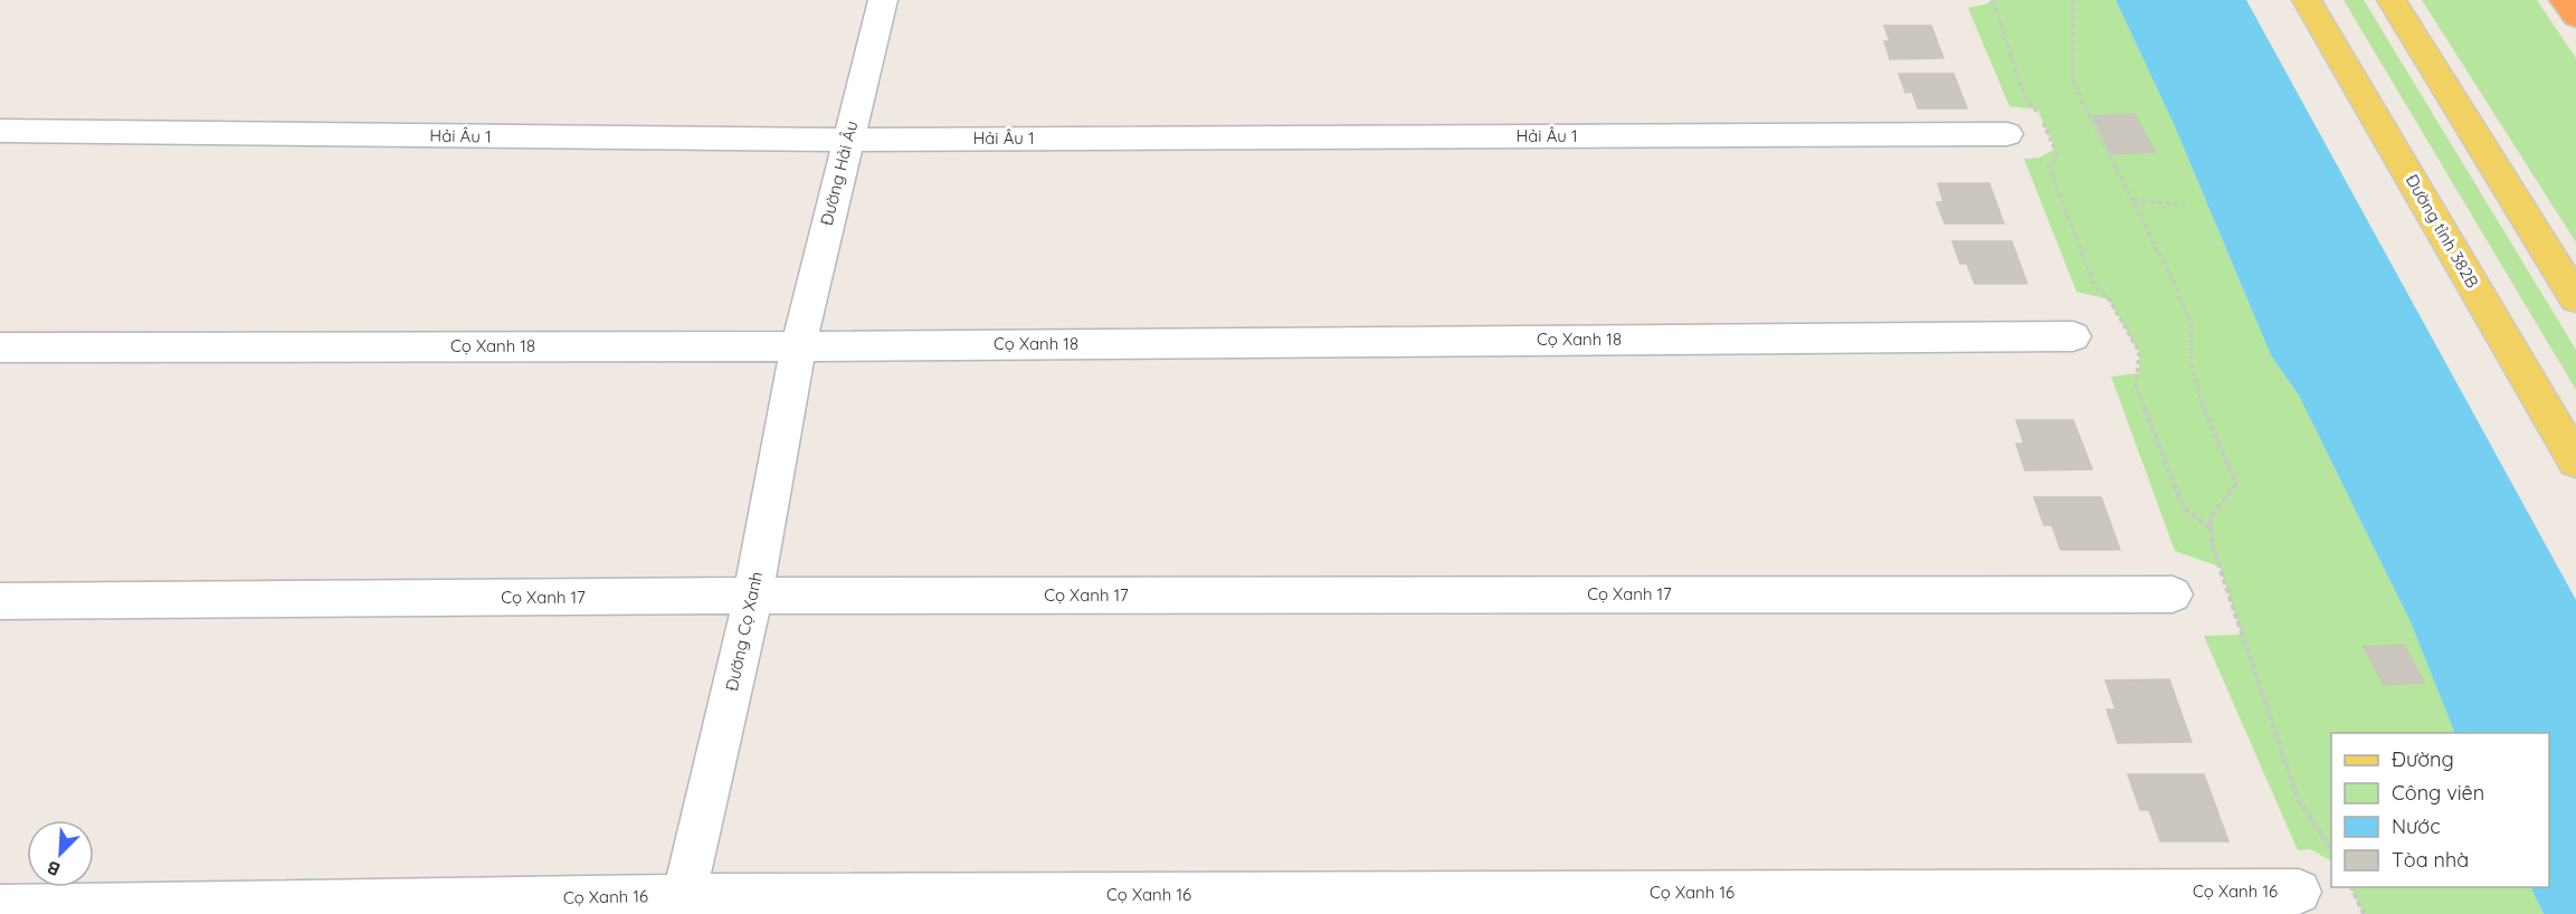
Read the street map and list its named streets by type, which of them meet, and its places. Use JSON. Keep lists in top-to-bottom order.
{
  "streets": {
    "main road": ["Đường tỉnh 382B"],
    "street": [
      "Hải Âu 1",
      "Đường Hải Âu",
      "Cọ Xanh 18",
      "Cọ Xanh 17",
      "Đường Cọ Xanh",
      "Cọ Xanh 16"
    ]
  },
  "crossings": [
    ["Hải Âu 1", "Đường Hải Âu"],
    ["Đường Hải Âu", "Cọ Xanh 18"],
    ["Đường Hải Âu", "Đường Cọ Xanh"],
    ["Cọ Xanh 18", "Đường Cọ Xanh"],
    ["Cọ Xanh 17", "Đường Cọ Xanh"],
    ["Đường Cọ Xanh", "Cọ Xanh 16"]
  ],
  "legend": [
    "Đường",
    "Công viên",
    "Nước",
    "Tòa nhà"
  ],
  "north": "bottom left"
}
